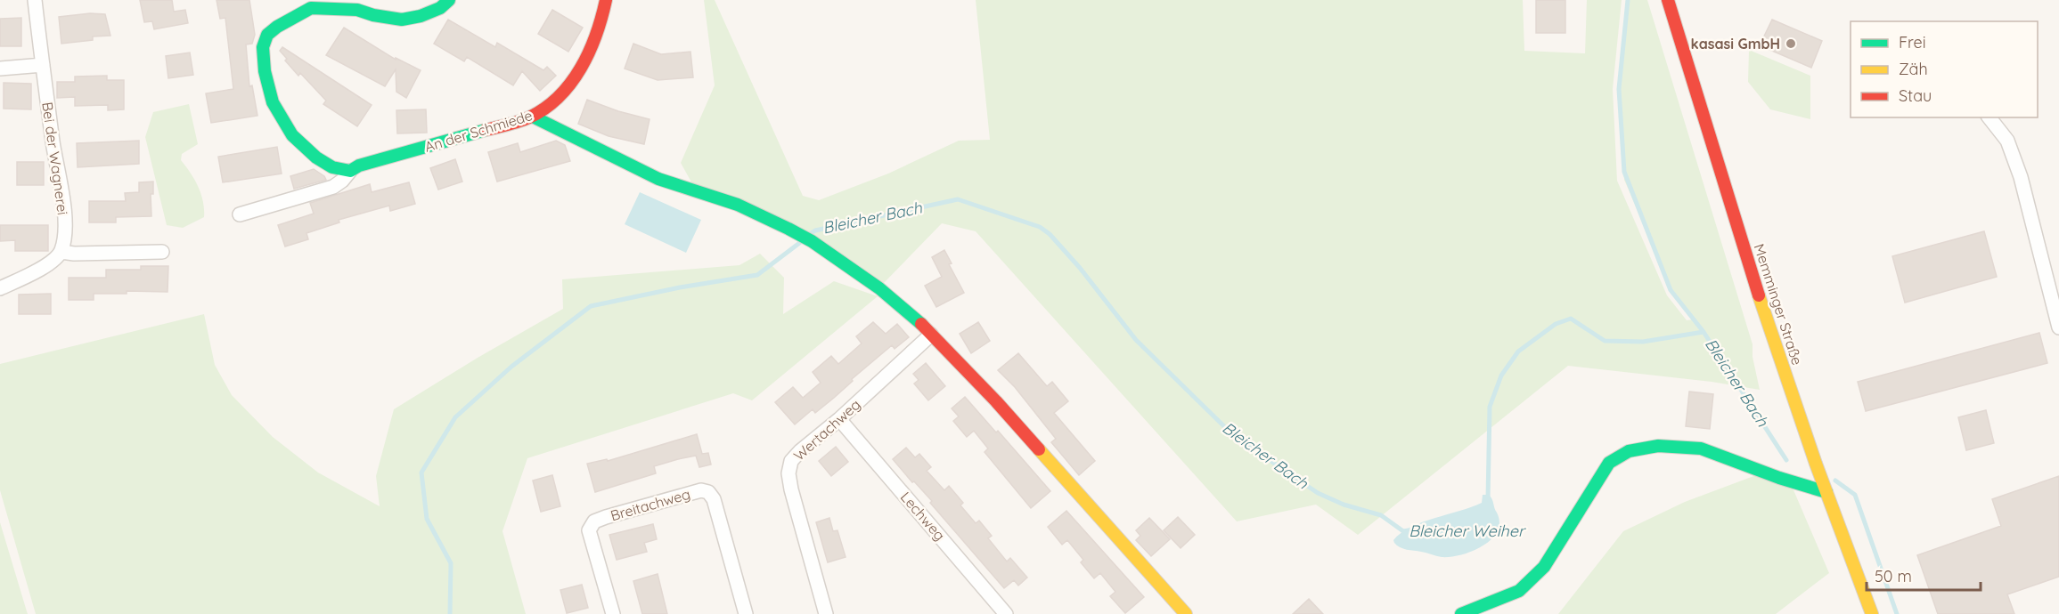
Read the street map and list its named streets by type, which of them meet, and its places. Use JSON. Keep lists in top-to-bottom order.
{
  "streets": {
    "street": [
      "An der Schmiede",
      "Bei der Wagnerei",
      "Memminger Straße",
      "Wertachweg",
      "Breitachweg",
      "Lechweg"
    ]
  },
  "crossings": [
    ["Wertachweg", "Lechweg"]
  ],
  "water": ["Bleicher Bach", "Bleicher Weiher"],
  "places": ["kasasi GmbH"],
  "legend": ["Frei", "Zäh", "Stau"],
  "scale_bar": "50 m"
}
